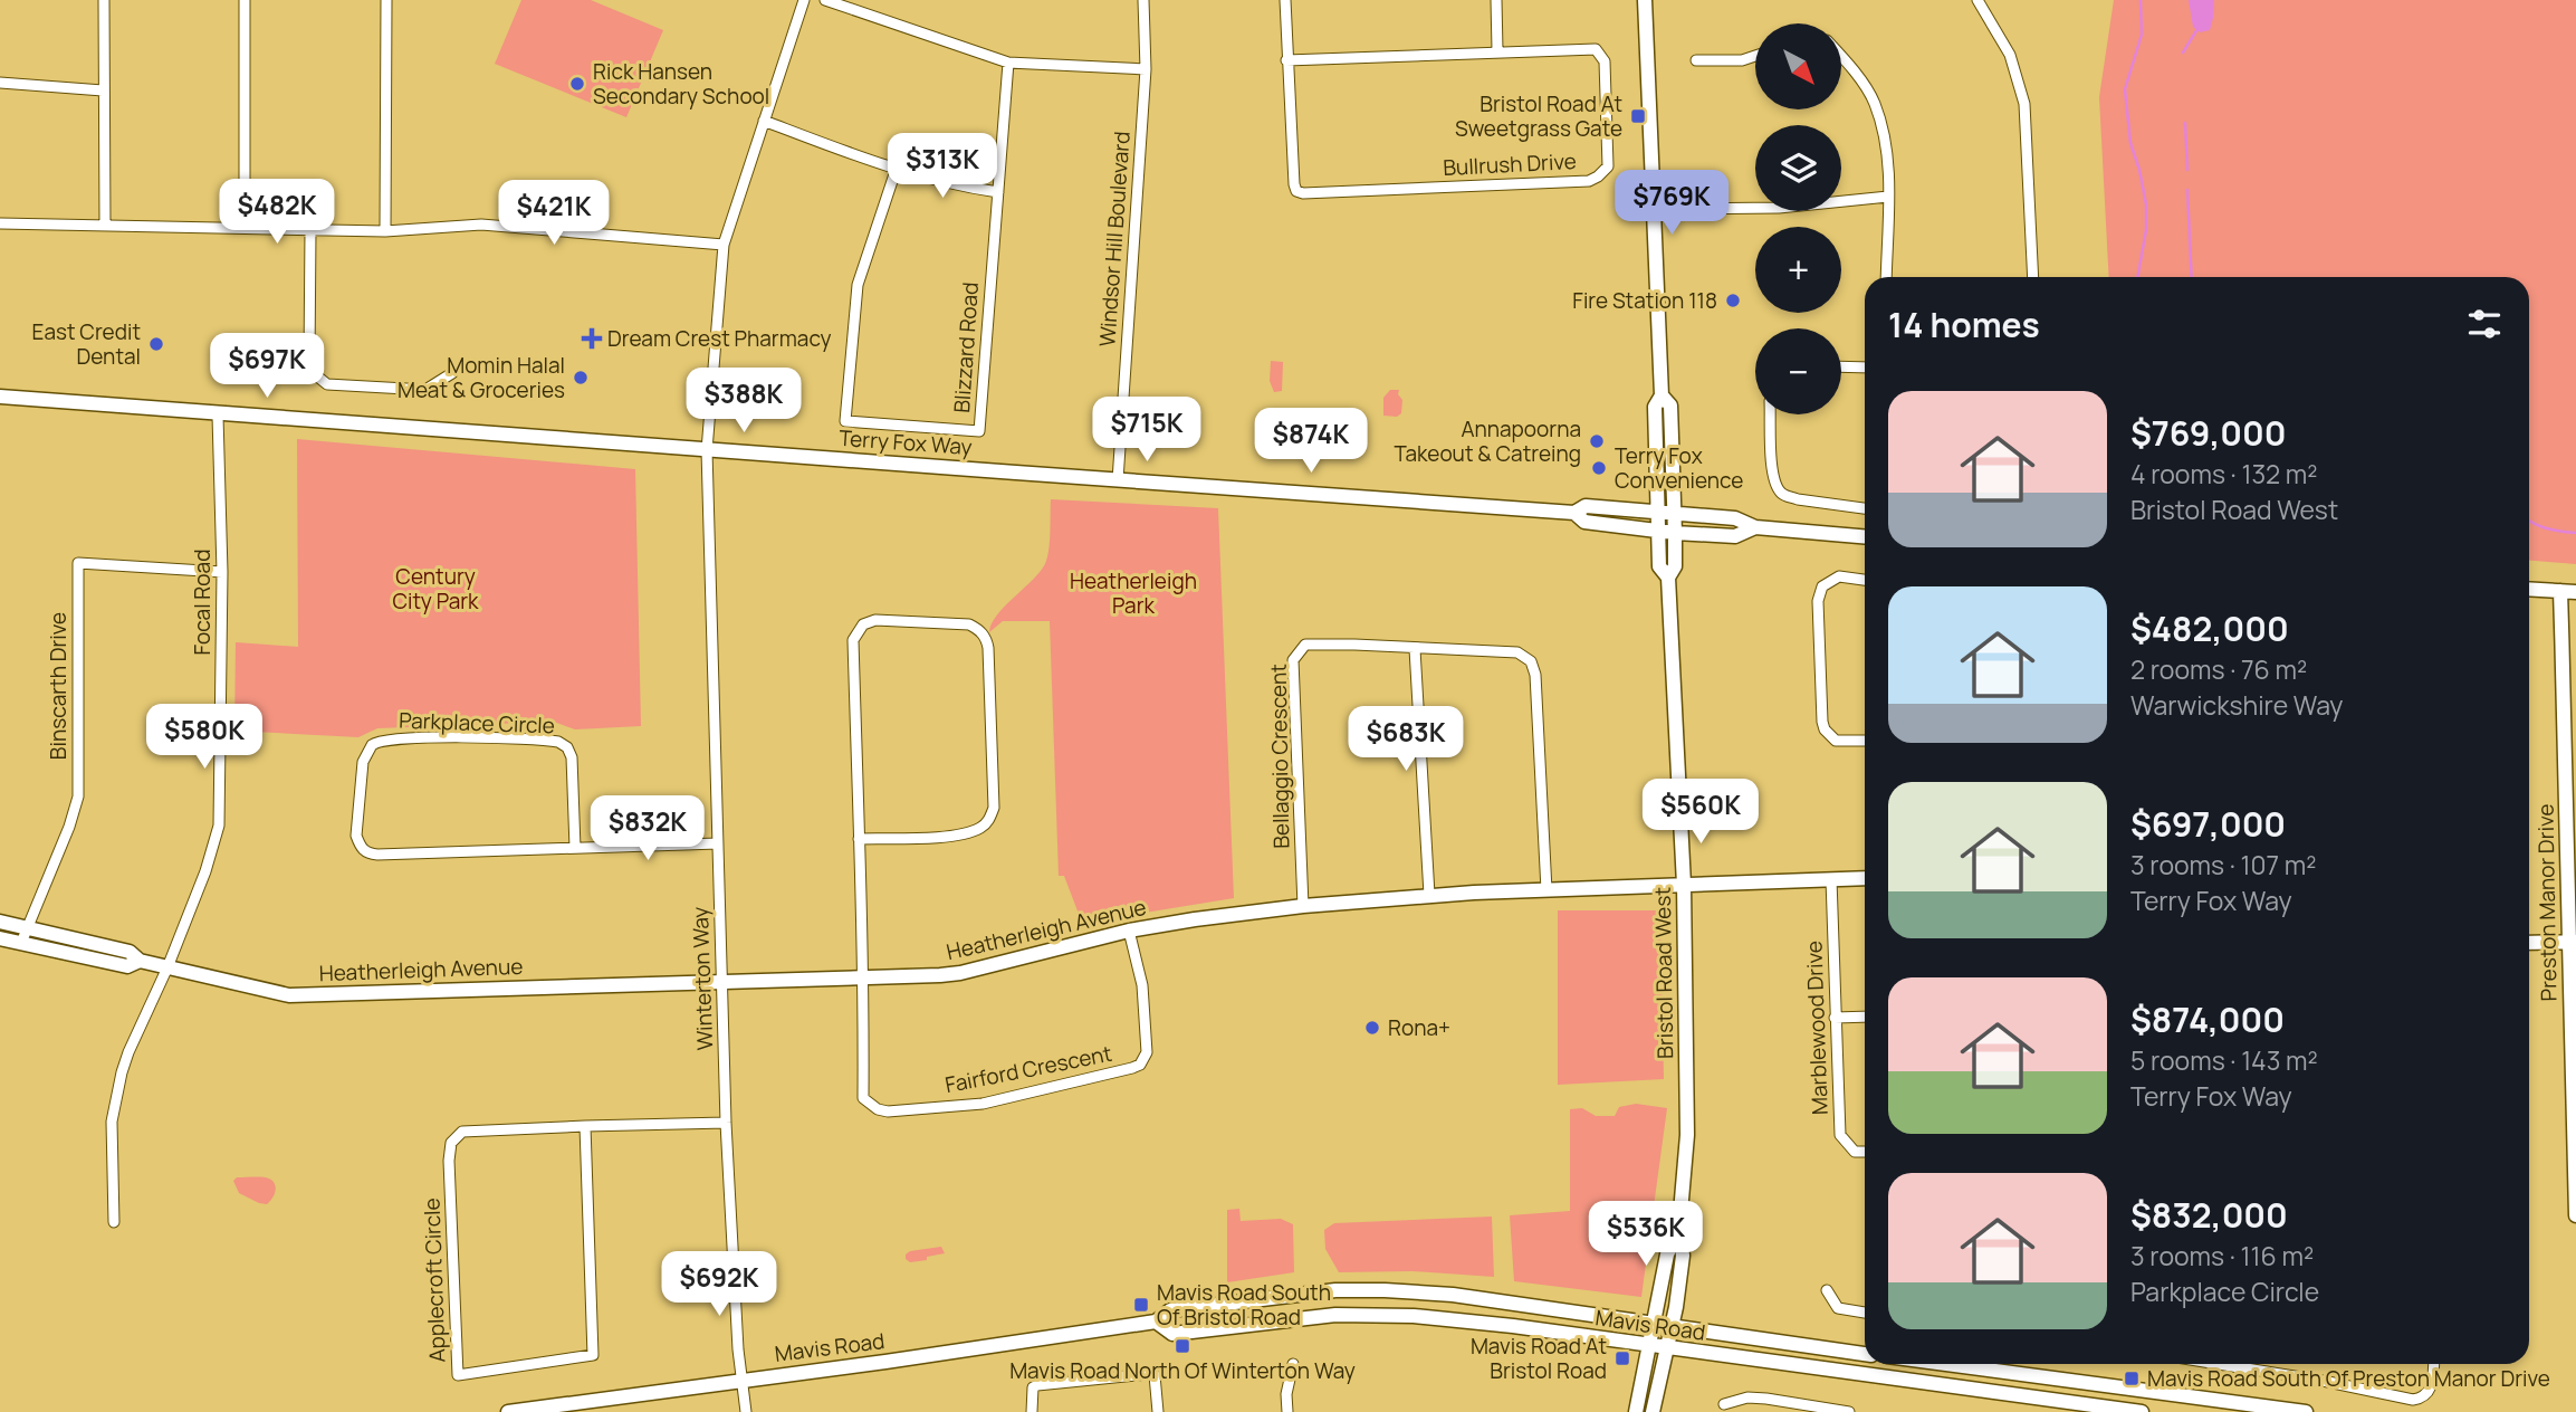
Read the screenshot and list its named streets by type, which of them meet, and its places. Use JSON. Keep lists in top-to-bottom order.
{
  "streets": {
    "street": [
      "Bullrush Drive",
      "Windsor Hill Boulevard",
      "Blizzard Road",
      "Terry Fox Way",
      "Focal Road",
      "Binscarth Drive",
      "Parkplace Circle",
      "Bellaggio Crescent",
      "Preston Manor Drive",
      "Heatherleigh Avenue",
      "Bristol Road West",
      "Winterton Way",
      "Marblewood Drive",
      "Fairford Crescent",
      "Applecroft Circle",
      "Mavis Road"
    ]
  },
  "crossings": [
    ["Windsor Hill Boulevard", "Terry Fox Way"],
    ["Terry Fox Way", "Focal Road"],
    ["Terry Fox Way", "Bristol Road West"],
    ["Terry Fox Way", "Winterton Way"],
    ["Focal Road", "Binscarth Drive"],
    ["Focal Road", "Heatherleigh Avenue"],
    ["Binscarth Drive", "Heatherleigh Avenue"],
    ["Parkplace Circle", "Winterton Way"],
    ["Bellaggio Crescent", "Heatherleigh Avenue"],
    ["Heatherleigh Avenue", "Bristol Road West"],
    ["Heatherleigh Avenue", "Winterton Way"],
    ["Heatherleigh Avenue", "Marblewood Drive"],
    ["Heatherleigh Avenue", "Fairford Crescent"],
    ["Bristol Road West", "Mavis Road"],
    ["Winterton Way", "Applecroft Circle"],
    ["Winterton Way", "Mavis Road"]
  ],
  "parks": ["Century City Park", "Heatherleigh Park"],
  "places": {
    "other": [
      "Rick Hansen Secondary School",
      "Fire Station 118",
      "East Credit Dental",
      "Momin Halal Meat & Groceries",
      "Annapoorna Takeout & Catreing",
      "Terry Fox Convenience",
      "Rona+"
    ],
    "transit": [
      "Bristol Road At Sweetgrass Gate",
      "Mavis Road South Of Bristol Road",
      "Mavis Road North Of Winterton Way",
      "Mavis Road At Bristol Road",
      "Mavis Road South Of Preston Manor Drive"
    ],
    "health": ["Dream Crest Pharmacy"]
  },
  "north": "bottom right",
  "page": {
    "map_buttons": ["+", "−"],
    "price": [
      "$313K",
      "$769K",
      "$482K",
      "$421K",
      "$697K",
      "$388K",
      "$715K",
      "$874K",
      "$580K",
      "$683K",
      "$560K",
      "$832K",
      "$536K",
      "$692K"
    ],
    "heading": "14 homes",
    "list": [
      {
        "name": "$769,000",
        "note": "4 rooms · 132 m² · Bristol Road West"
      },
      {
        "name": "$482,000",
        "note": "2 rooms · 76 m² · Warwickshire Way"
      },
      {
        "name": "$697,000",
        "note": "3 rooms · 107 m² · Terry Fox Way"
      },
      {
        "name": "$874,000",
        "note": "5 rooms · 143 m² · Terry Fox Way"
      },
      {
        "name": "$832,000",
        "note": "3 rooms · 116 m² · Parkplace Circle"
      }
    ]
  }
}
